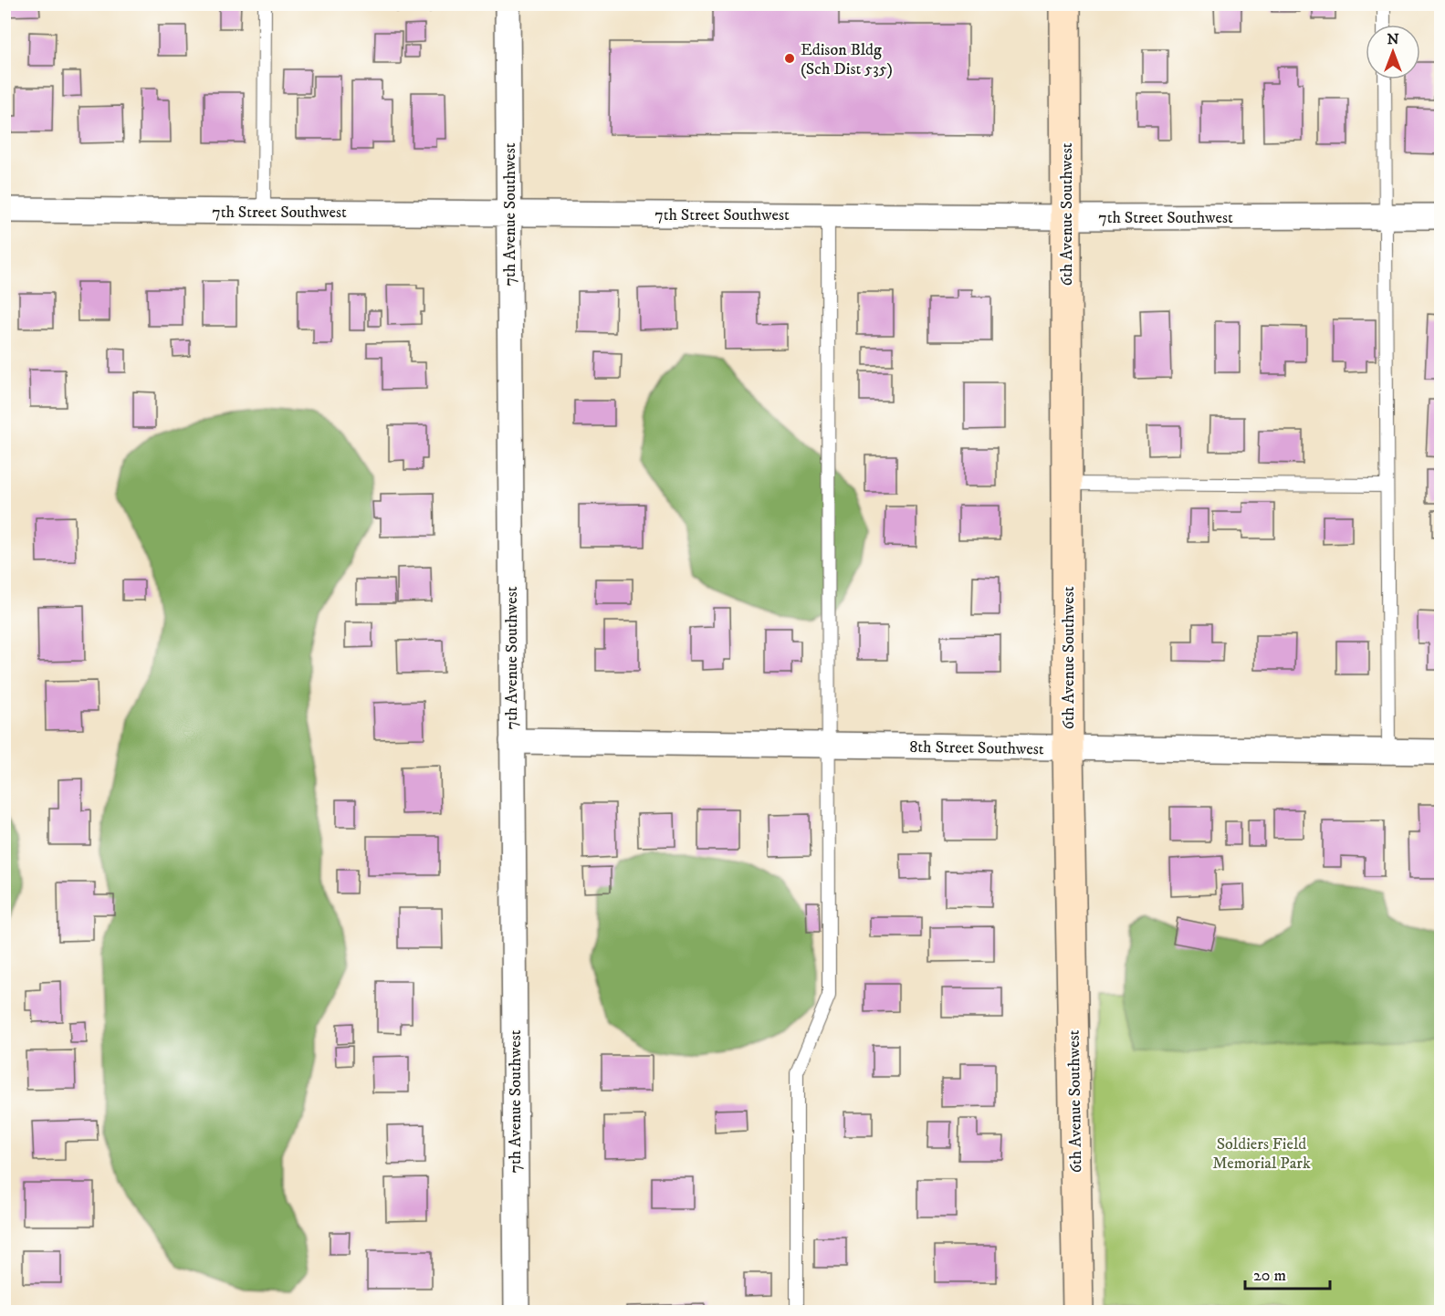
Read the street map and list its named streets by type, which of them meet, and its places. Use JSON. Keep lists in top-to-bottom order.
{
  "streets": {
    "street": [
      "7th Street Southwest",
      "7th Avenue Southwest",
      "6th Avenue Southwest",
      "8th Street Southwest"
    ]
  },
  "crossings": [
    ["7th Street Southwest", "7th Avenue Southwest"],
    ["7th Street Southwest", "6th Avenue Southwest"],
    ["7th Avenue Southwest", "8th Street Southwest"],
    ["6th Avenue Southwest", "8th Street Southwest"]
  ],
  "parks": ["Soldiers Field Memorial Park"],
  "places": ["Edison Bldg (Sch Dist 535)"],
  "scale_bar": "20 m",
  "north": "top"
}
